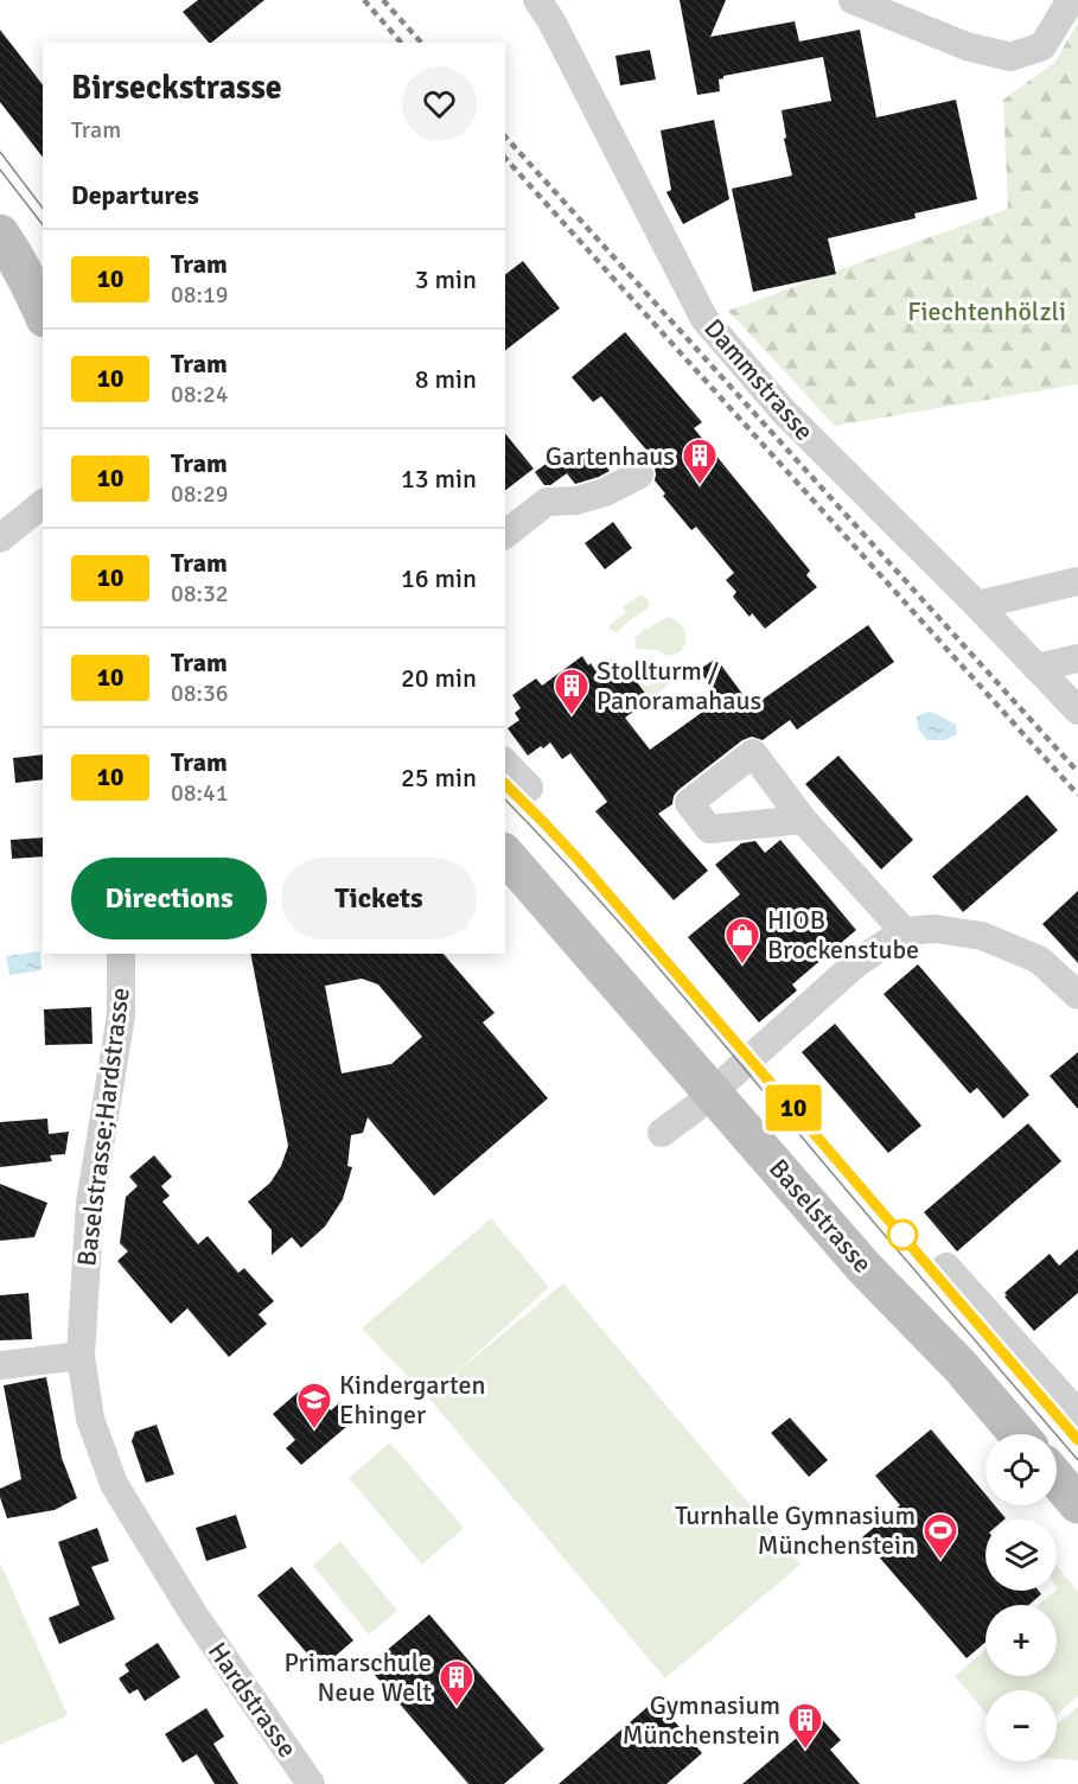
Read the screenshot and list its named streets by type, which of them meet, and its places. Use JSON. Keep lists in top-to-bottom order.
{
  "streets": {
    "main road": ["Baselstrasse"],
    "street": ["Dammstrasse", "Baselstrasse;Hardstrasse", "Hardstrasse"]
  },
  "crossings": [
    ["Baselstrasse;Hardstrasse", "Hardstrasse"]
  ],
  "parks": ["Fiechtenhölzli"],
  "places": {
    "building": [
      "Gartenhaus",
      "Stollturm / Panoramahaus",
      "Primarschule Neue Welt",
      "Gymnasium Münchenstein"
    ],
    "shop": ["HIOB Brockenstube"],
    "school or university": ["Kindergarten Ehinger"],
    "sports": ["Turnhalle Gymnasium Münchenstein"]
  },
  "lines": ["tram line 10"],
  "page": {
    "on_map": "10",
    "heading": [
      ["Birseckstrasse", "Tram"],
      "Departures"
    ],
    "list": [
      {
        "mark": "10",
        "name": "Tram",
        "note": "08:19",
        "value": "3 min"
      },
      {
        "mark": "10",
        "name": "Tram",
        "note": "08:24",
        "value": "8 min"
      },
      {
        "mark": "10",
        "name": "Tram",
        "note": "08:29",
        "value": "13 min"
      },
      {
        "mark": "10",
        "name": "Tram",
        "note": "08:32",
        "value": "16 min"
      },
      {
        "mark": "10",
        "name": "Tram",
        "note": "08:36",
        "value": "20 min"
      },
      {
        "mark": "10",
        "name": "Tram",
        "note": "08:41",
        "value": "25 min"
      }
    ],
    "buttons": ["Directions", "Tickets"],
    "map_buttons": ["+", "−"]
  }
}
